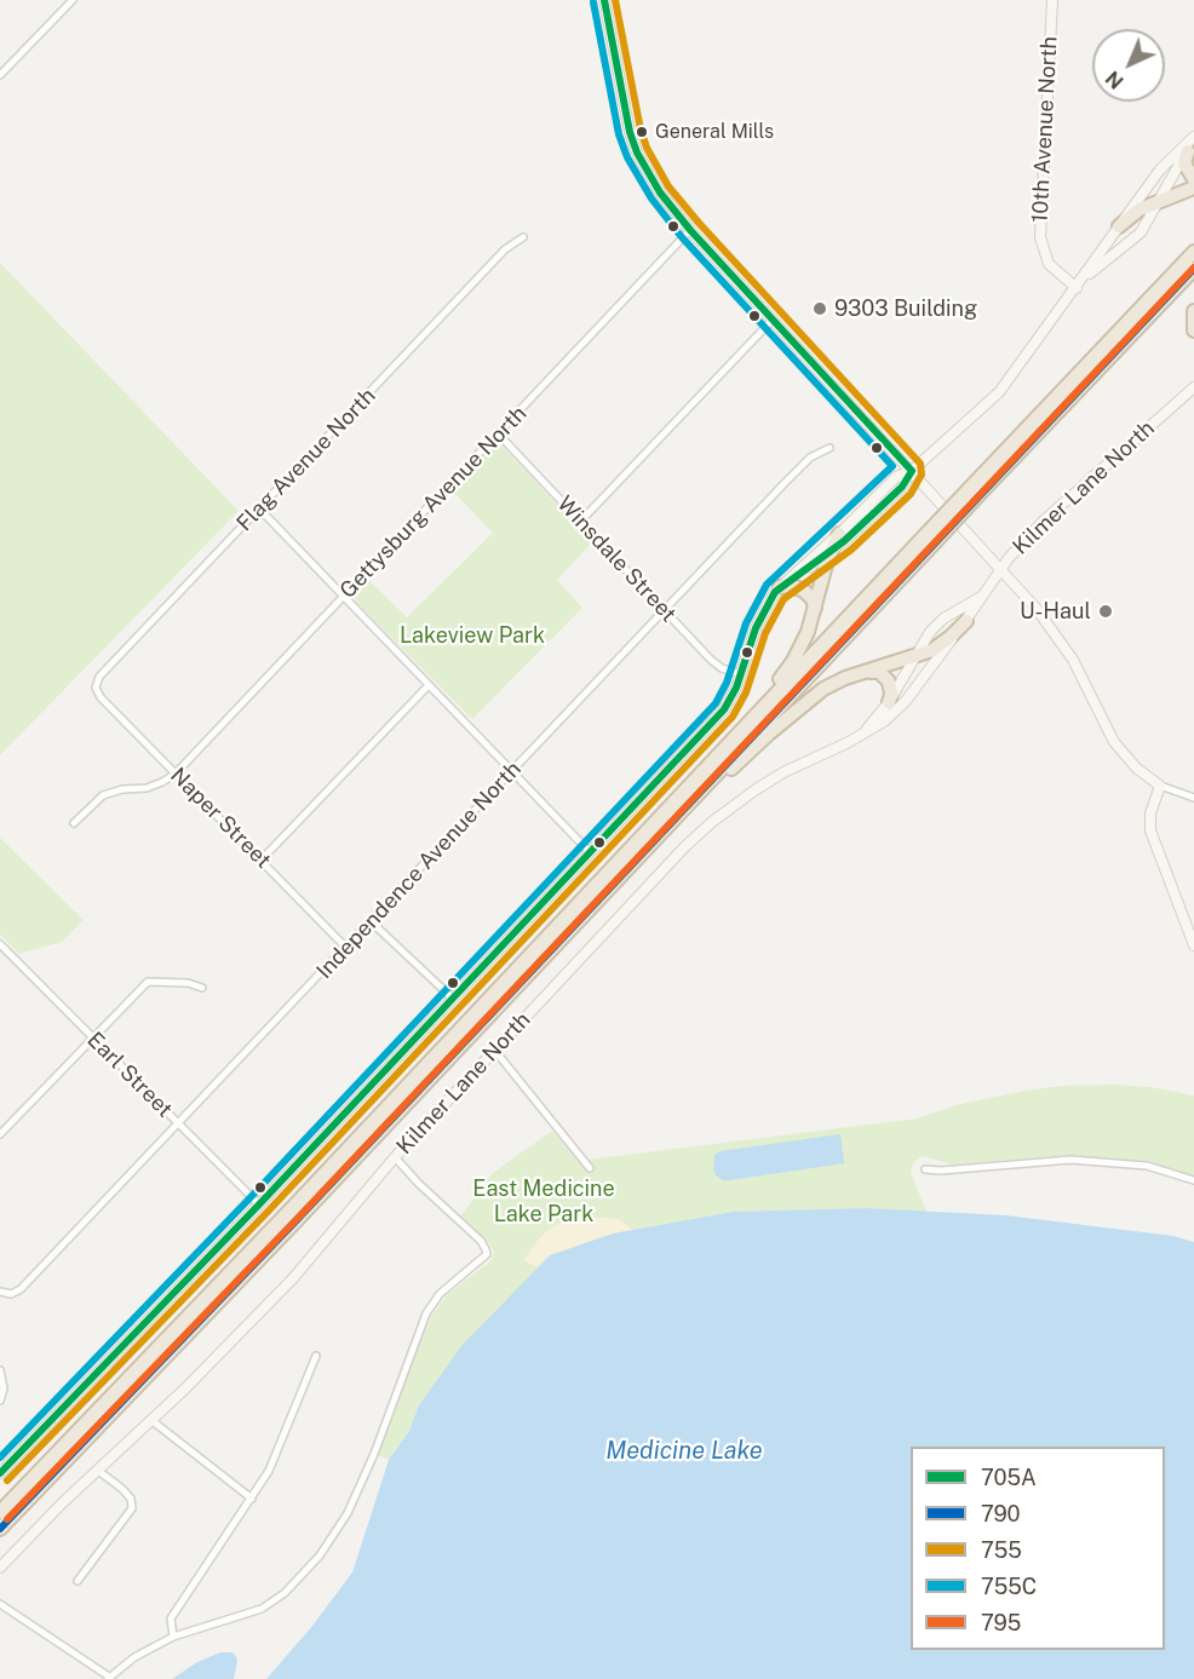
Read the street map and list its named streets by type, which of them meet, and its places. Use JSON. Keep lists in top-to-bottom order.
{
  "streets": {
    "street": [
      "10th Avenue North",
      "Flag Avenue North",
      "Kilmer Lane North",
      "Gettysburg Avenue North",
      "Winsdale Street",
      "Naper Street",
      "Independence Avenue North",
      "Earl Street"
    ]
  },
  "crossings": [
    ["Flag Avenue North", "Naper Street"],
    ["Gettysburg Avenue North", "Winsdale Street"],
    ["Gettysburg Avenue North", "Naper Street"],
    ["Winsdale Street", "Independence Avenue North"],
    ["Naper Street", "Independence Avenue North"],
    ["Independence Avenue North", "Earl Street"]
  ],
  "water": ["Medicine Lake"],
  "parks": ["Lakeview Park", "East Medicine Lake Park"],
  "places": ["General Mills", "9303 Building", "U-Haul"],
  "lines": [
    "transit line 705A",
    "transit line 755",
    "transit line 755C",
    "transit line 795",
    "transit line 790"
  ],
  "legend": [
    "705A",
    "790",
    "755",
    "755C",
    "795"
  ],
  "north": "bottom left"
}
